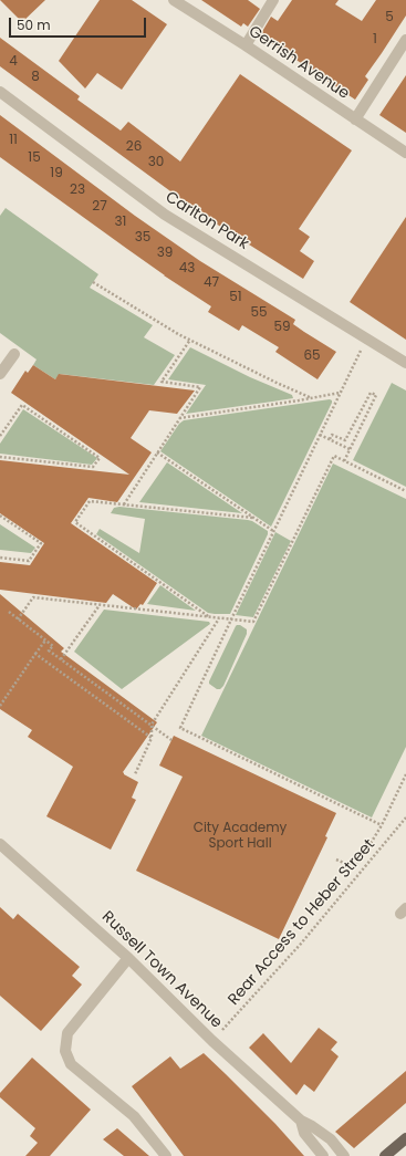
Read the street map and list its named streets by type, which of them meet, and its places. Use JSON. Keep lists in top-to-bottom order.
{
  "streets": {
    "street": ["Gerrish Avenue", "Carlton Park", "Russell Town Avenue"],
    "path": ["Rear Access to Heber Street"]
  },
  "crossings": [
    ["Rear Access to Heber Street", "Russell Town Avenue"]
  ],
  "house_numbers": [
    "5",
    "1",
    "4",
    "8",
    "11",
    "26",
    "15",
    "30",
    "19",
    "23",
    "27",
    "31",
    "35",
    "39",
    "43",
    "47",
    "51",
    "55",
    "59",
    "65",
    "City Academy Sport Hall"
  ],
  "scale_bar": "50 m"
}
